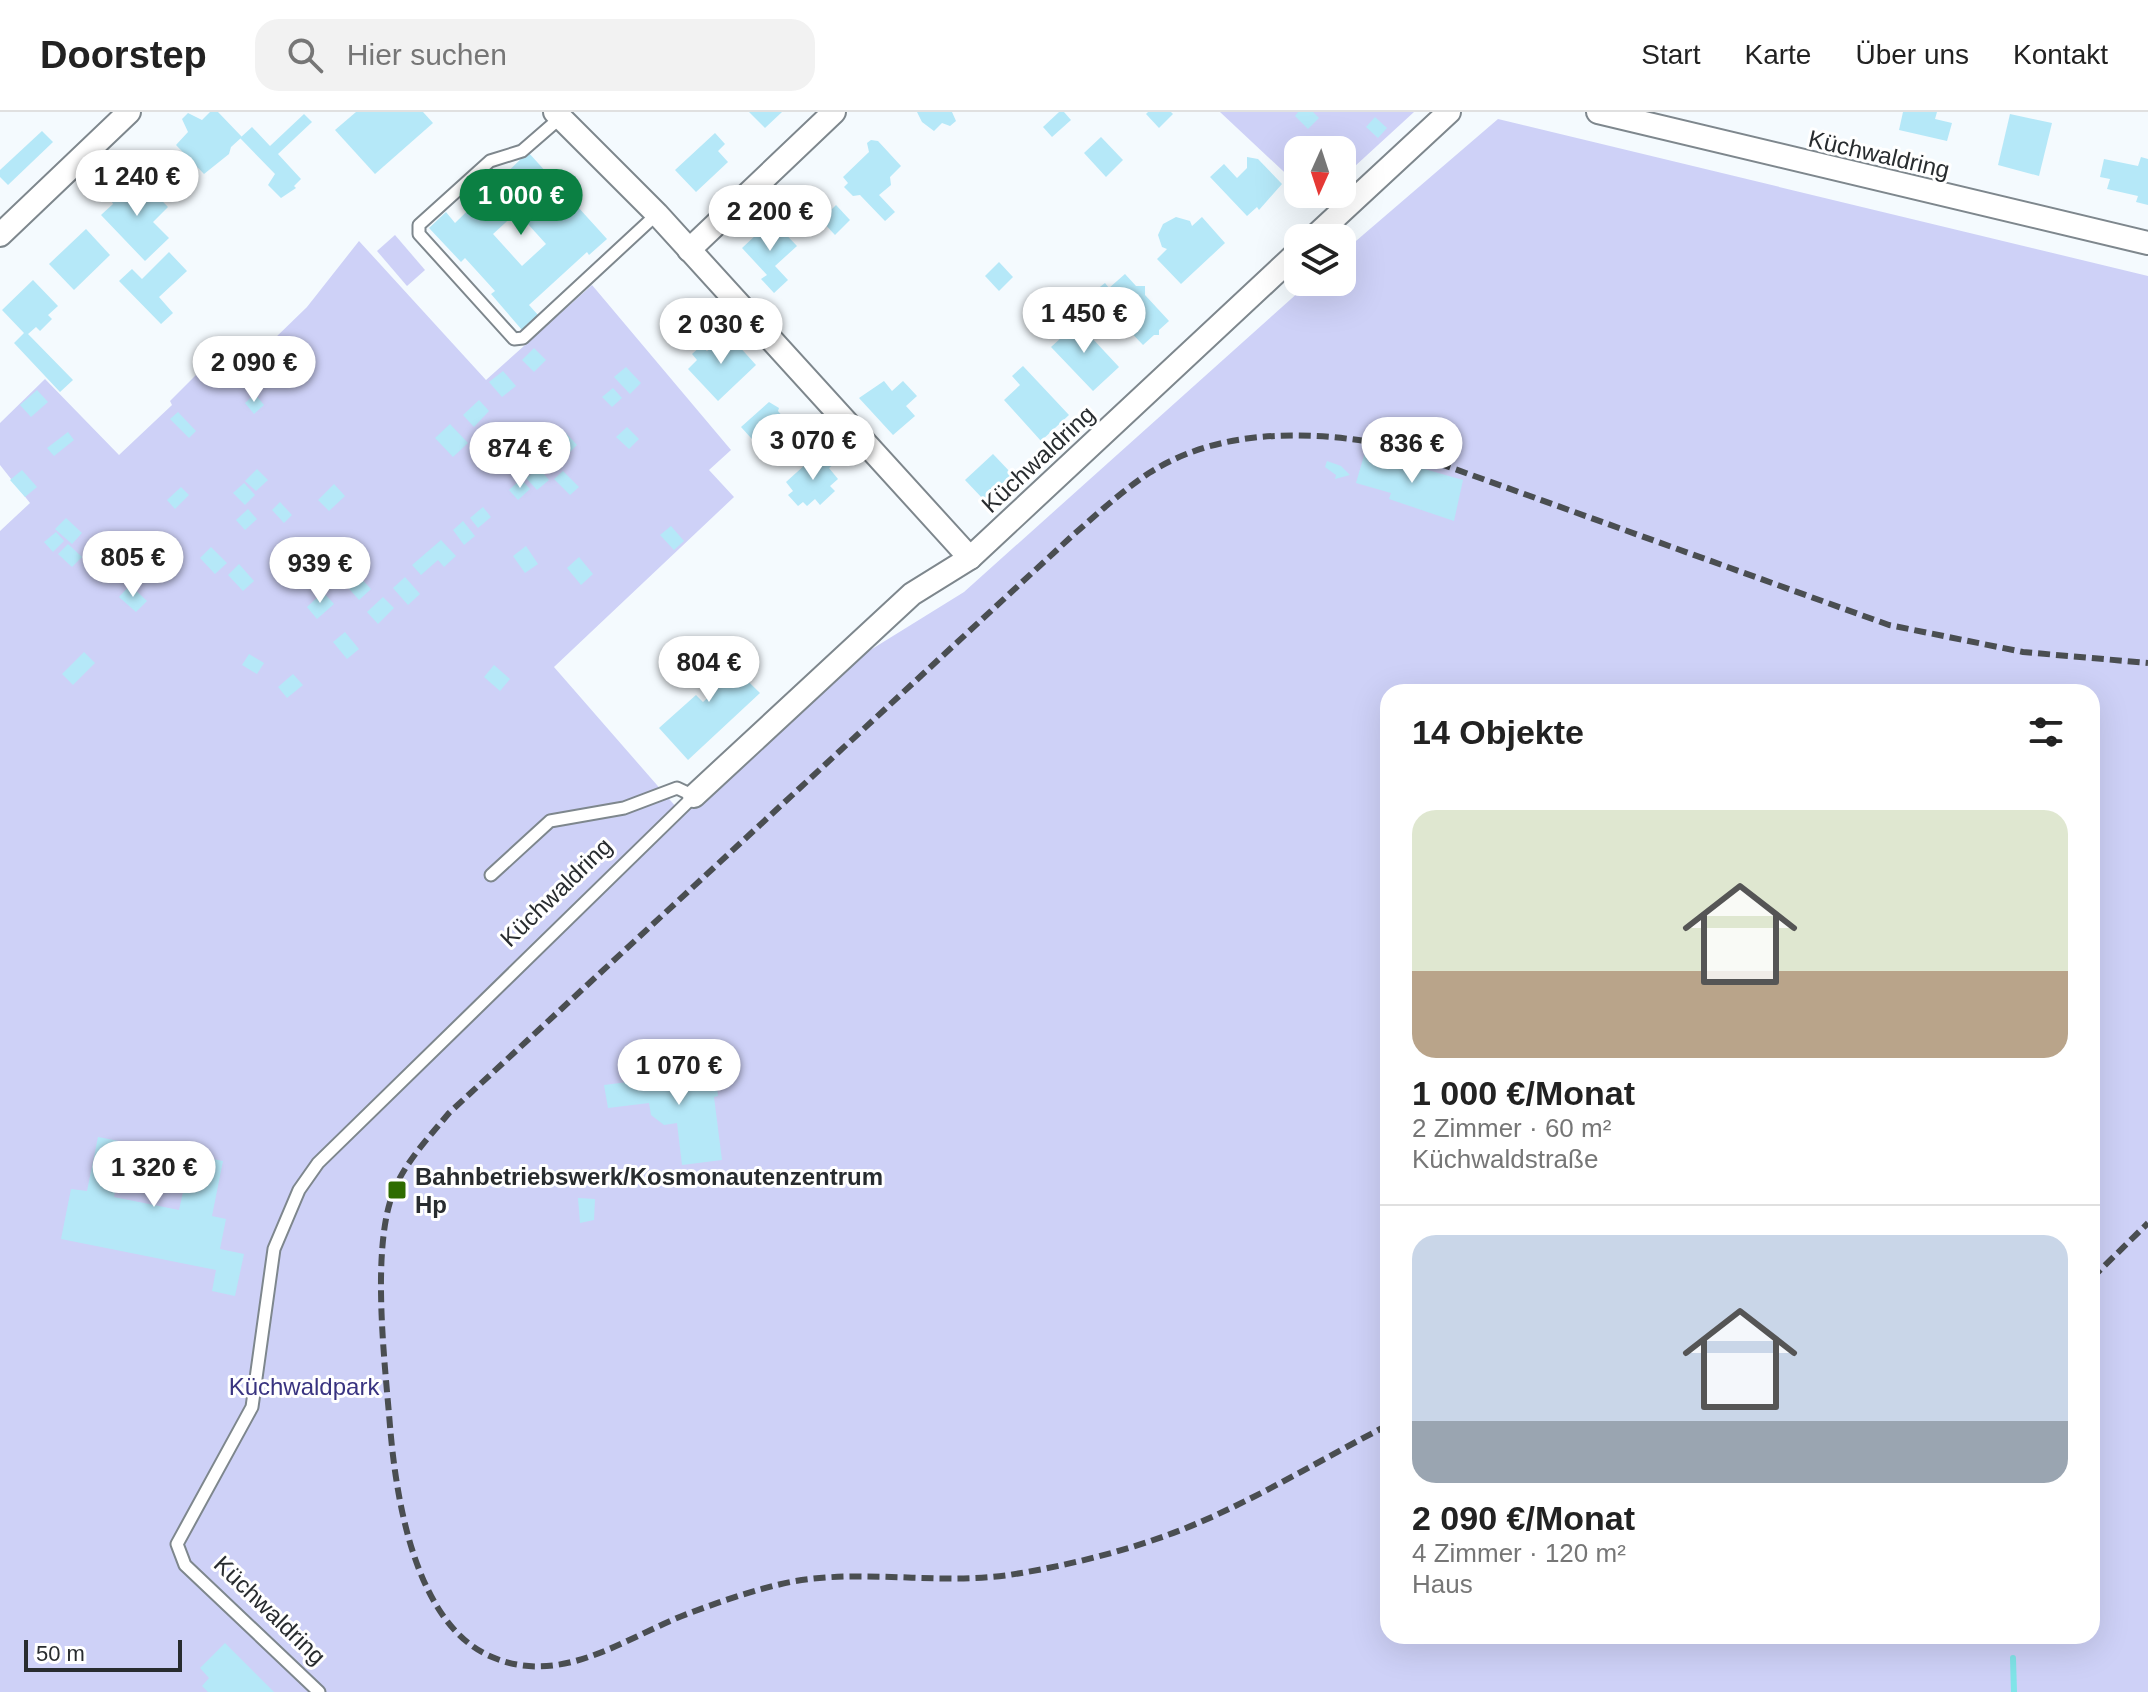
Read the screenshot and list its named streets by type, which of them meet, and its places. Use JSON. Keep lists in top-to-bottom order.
{
  "streets": {
    "street": ["Küchwaldring"]
  },
  "parks": ["Küchwaldpark"],
  "places": {
    "transit": ["Bahnbetriebswerk/Kosmonautenzentrum Hp"]
  },
  "scale_bar": "50 m",
  "north": "bottom",
  "page": {
    "header": "Doorstep",
    "search": "Hier suchen",
    "nav": [
      "Start",
      "Karte",
      "Über uns",
      "Kontakt"
    ],
    "price": [
      "1 240 €",
      "1 000 €",
      "2 200 €",
      "1 450 €",
      "2 030 €",
      "2 090 €",
      "3 070 €",
      "836 €",
      "874 €",
      "805 €",
      "939 €",
      "804 €",
      "1 070 €",
      "1 320 €"
    ],
    "heading": "14 Objekte",
    "list": [
      {
        "name": "1 000 €/Monat",
        "note": "2 Zimmer · 60 m² · Küchwaldstraße"
      },
      {
        "name": "2 090 €/Monat",
        "note": "4 Zimmer · 120 m² · Haus"
      }
    ],
    "scale": "50 m"
  }
}
